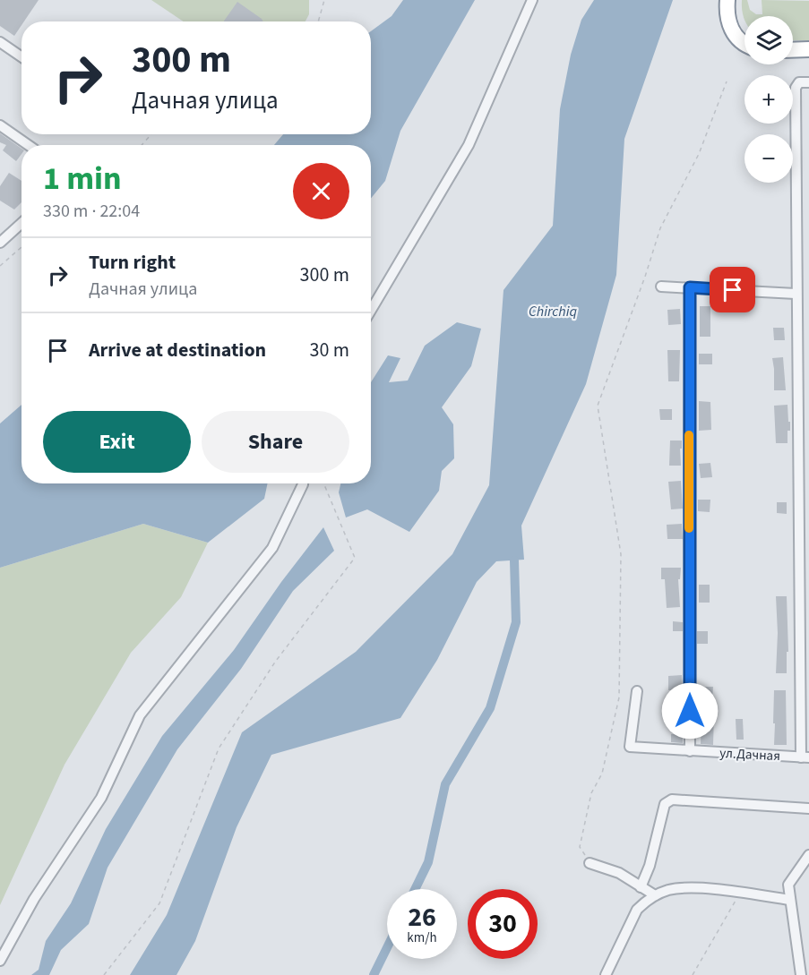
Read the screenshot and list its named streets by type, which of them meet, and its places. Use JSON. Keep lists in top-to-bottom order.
{
  "streets": {
    "street": ["ул.Дачная"]
  },
  "water": ["Chirchiq"],
  "page": {
    "map_buttons": ["+", "−"],
    "turn": ["300 m", "Дачная улица"],
    "heading": ["1 min", "330 m · 22:04"],
    "list": [
      {
        "name": "Turn right",
        "note": "Дачная улица",
        "value": "300 m"
      },
      {
        "name": "Arrive at destination",
        "value": "30 m"
      }
    ],
    "buttons": ["Exit", "Share"],
    "speed": "26 km/h",
    "limit": "30"
  }
}
